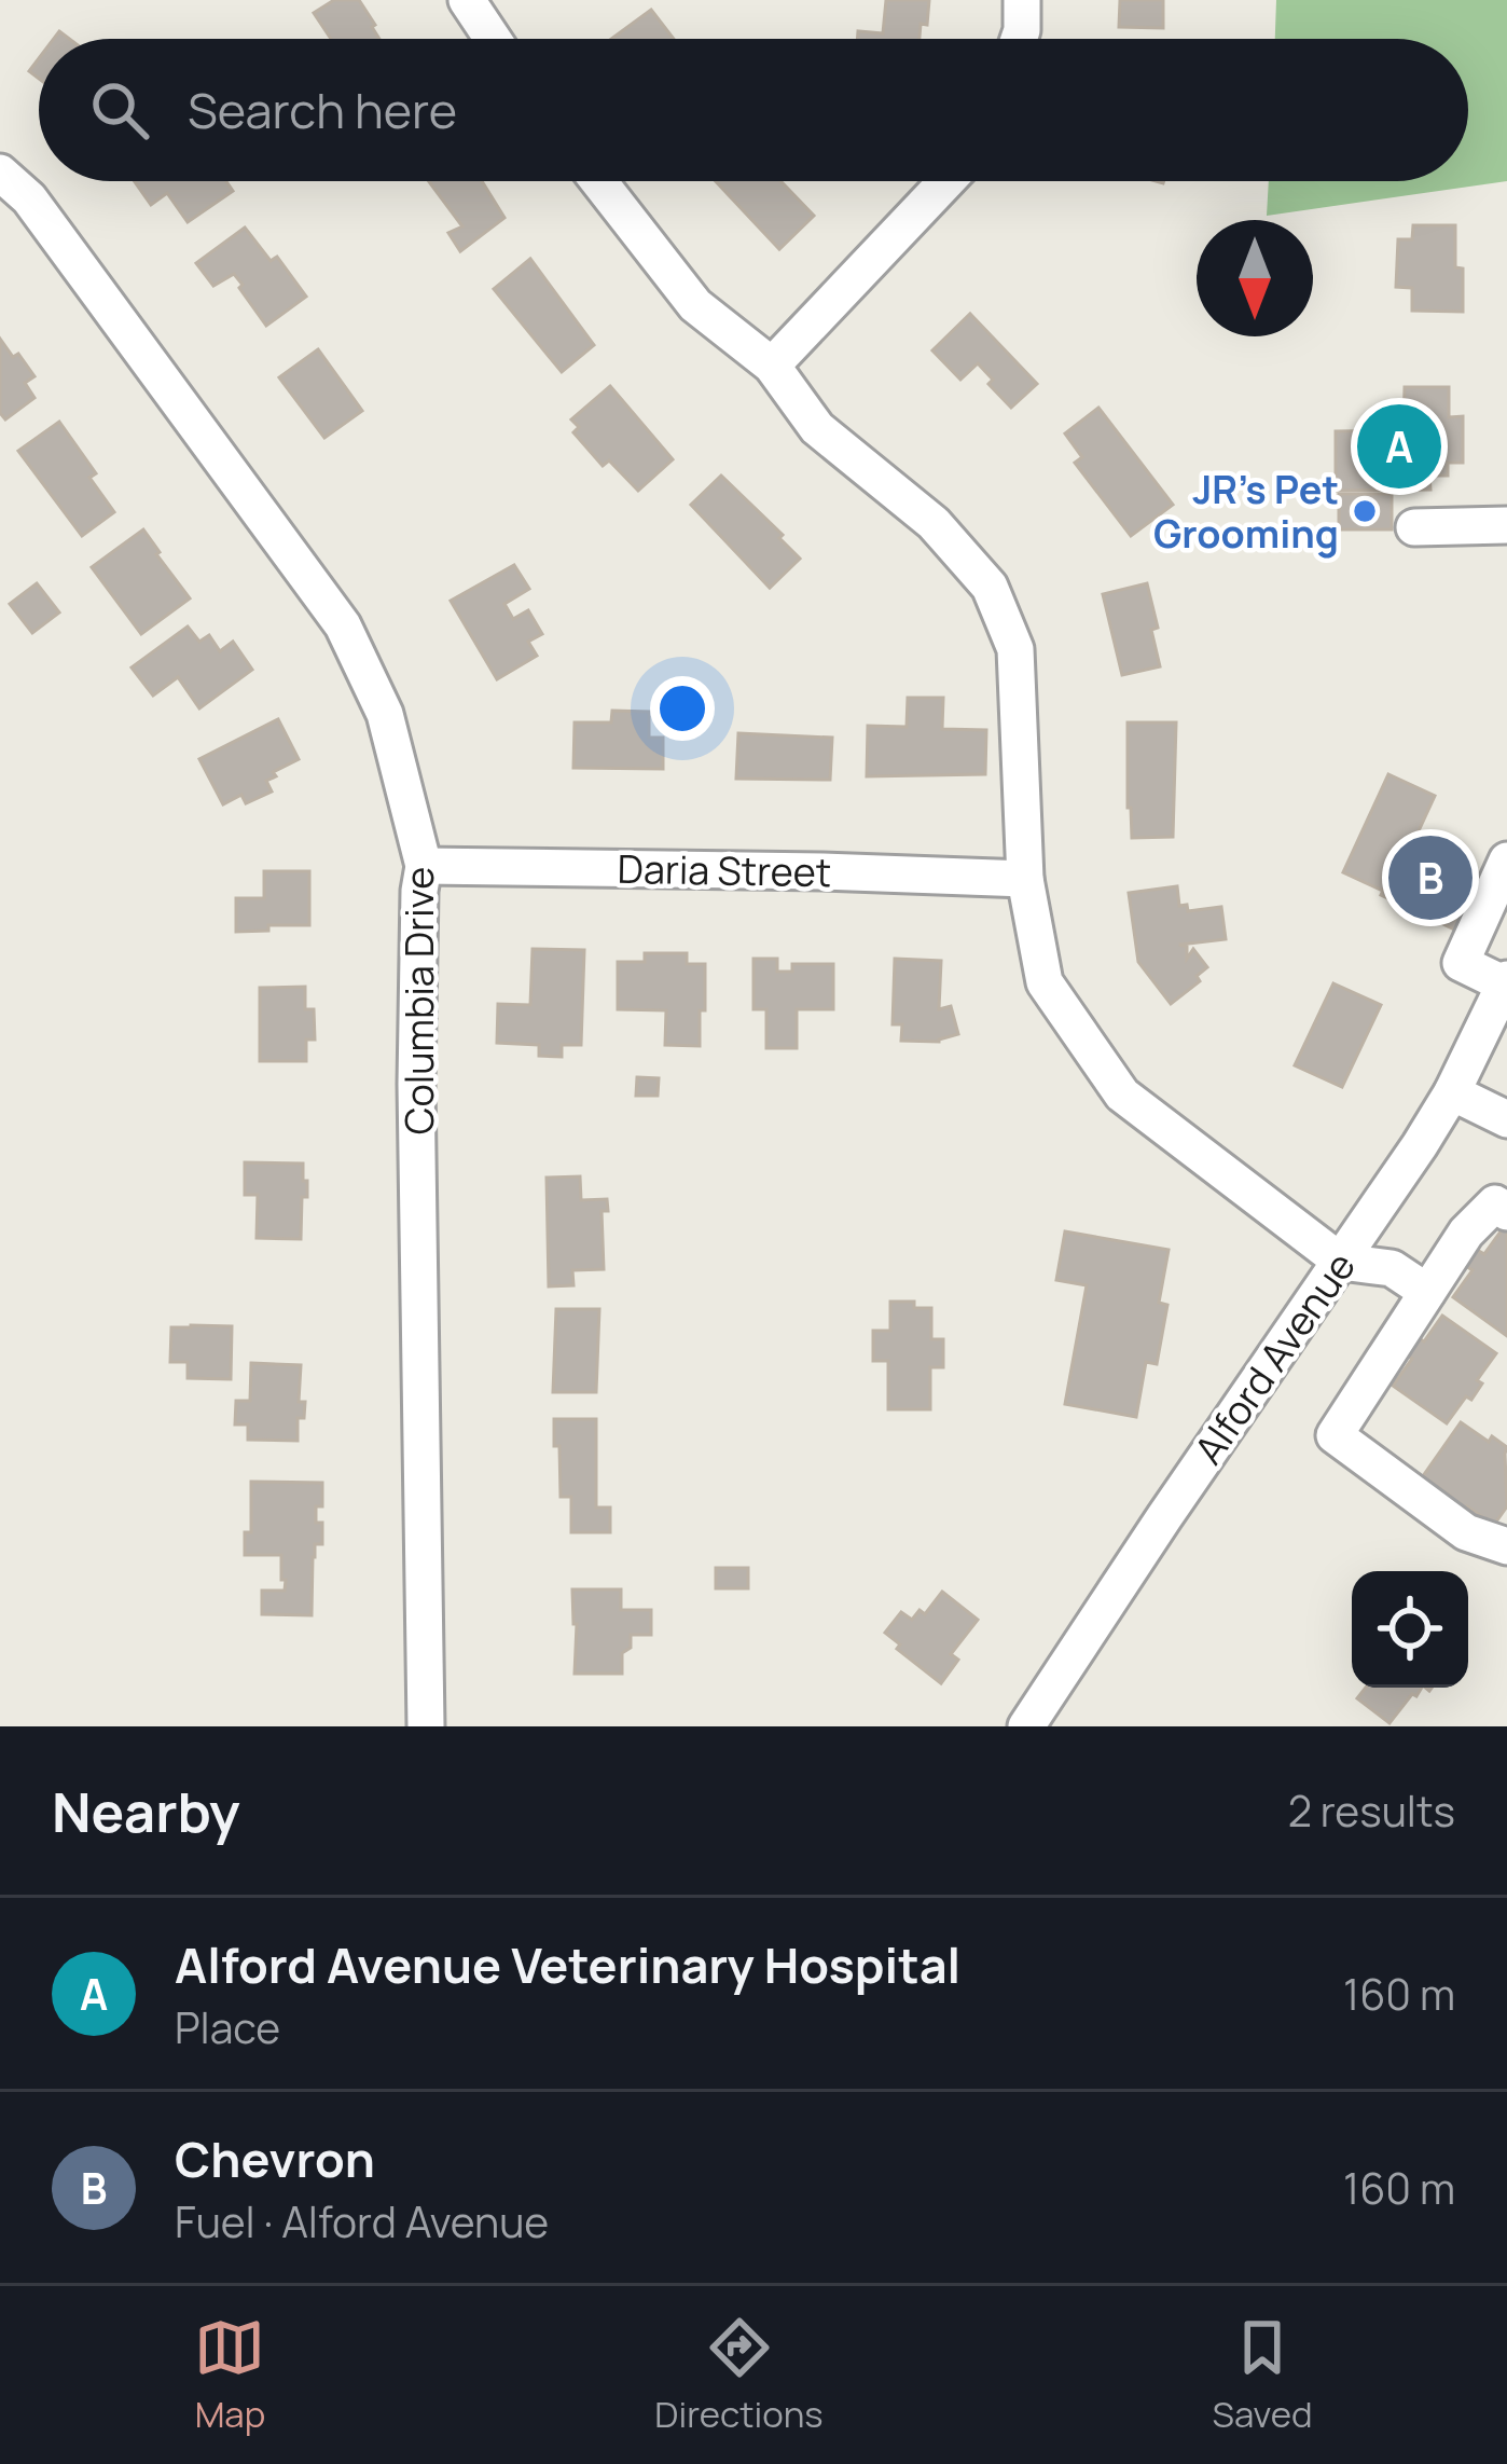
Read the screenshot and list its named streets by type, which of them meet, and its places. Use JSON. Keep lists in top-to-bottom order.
{
  "streets": {
    "street": ["Daria Street", "Columbia Drive", "Alford Avenue"]
  },
  "crossings": [
    ["Daria Street", "Columbia Drive"]
  ],
  "places": ["JR's Pet Grooming"],
  "north": "bottom",
  "page": {
    "search": "Search here",
    "pins": ["A", "B"],
    "heading": ["Nearby", "2 results"],
    "list": [
      {
        "mark": "A",
        "name": "Alford Avenue Veterinary Hospital",
        "note": "Place",
        "value": "160 m"
      },
      {
        "mark": "B",
        "name": "Chevron",
        "note": "Fuel · Alford Avenue",
        "value": "160 m"
      }
    ],
    "nav": ["Map", "Directions", "Saved"]
  }
}
